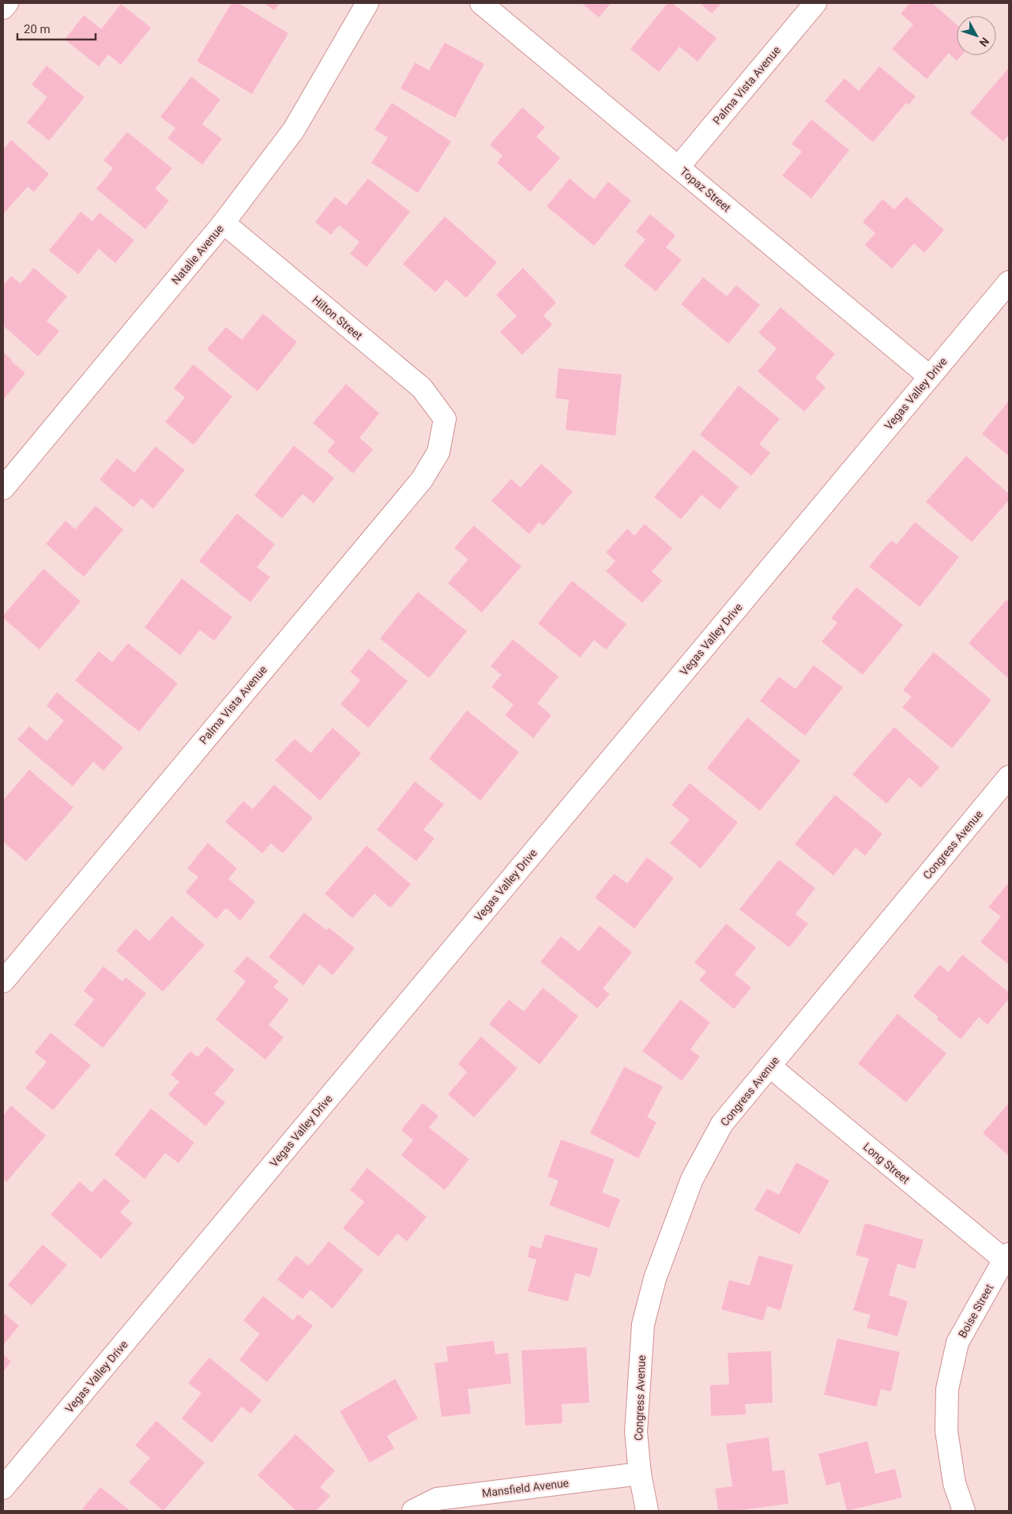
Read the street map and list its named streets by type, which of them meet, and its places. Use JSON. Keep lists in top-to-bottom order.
{
  "streets": {
    "street": [
      "Palma Vista Avenue",
      "Topaz Street",
      "Natalie Avenue",
      "Hilton Street",
      "Vegas Valley Drive",
      "Congress Avenue",
      "Long Street",
      "Boise Street",
      "Mansfield Avenue"
    ]
  },
  "crossings": [
    ["Palma Vista Avenue", "Topaz Street"],
    ["Palma Vista Avenue", "Hilton Street"],
    ["Topaz Street", "Vegas Valley Drive"],
    ["Natalie Avenue", "Hilton Street"],
    ["Congress Avenue", "Long Street"],
    ["Congress Avenue", "Mansfield Avenue"],
    ["Long Street", "Boise Street"]
  ],
  "scale_bar": "20 m",
  "north": "bottom right"
}
